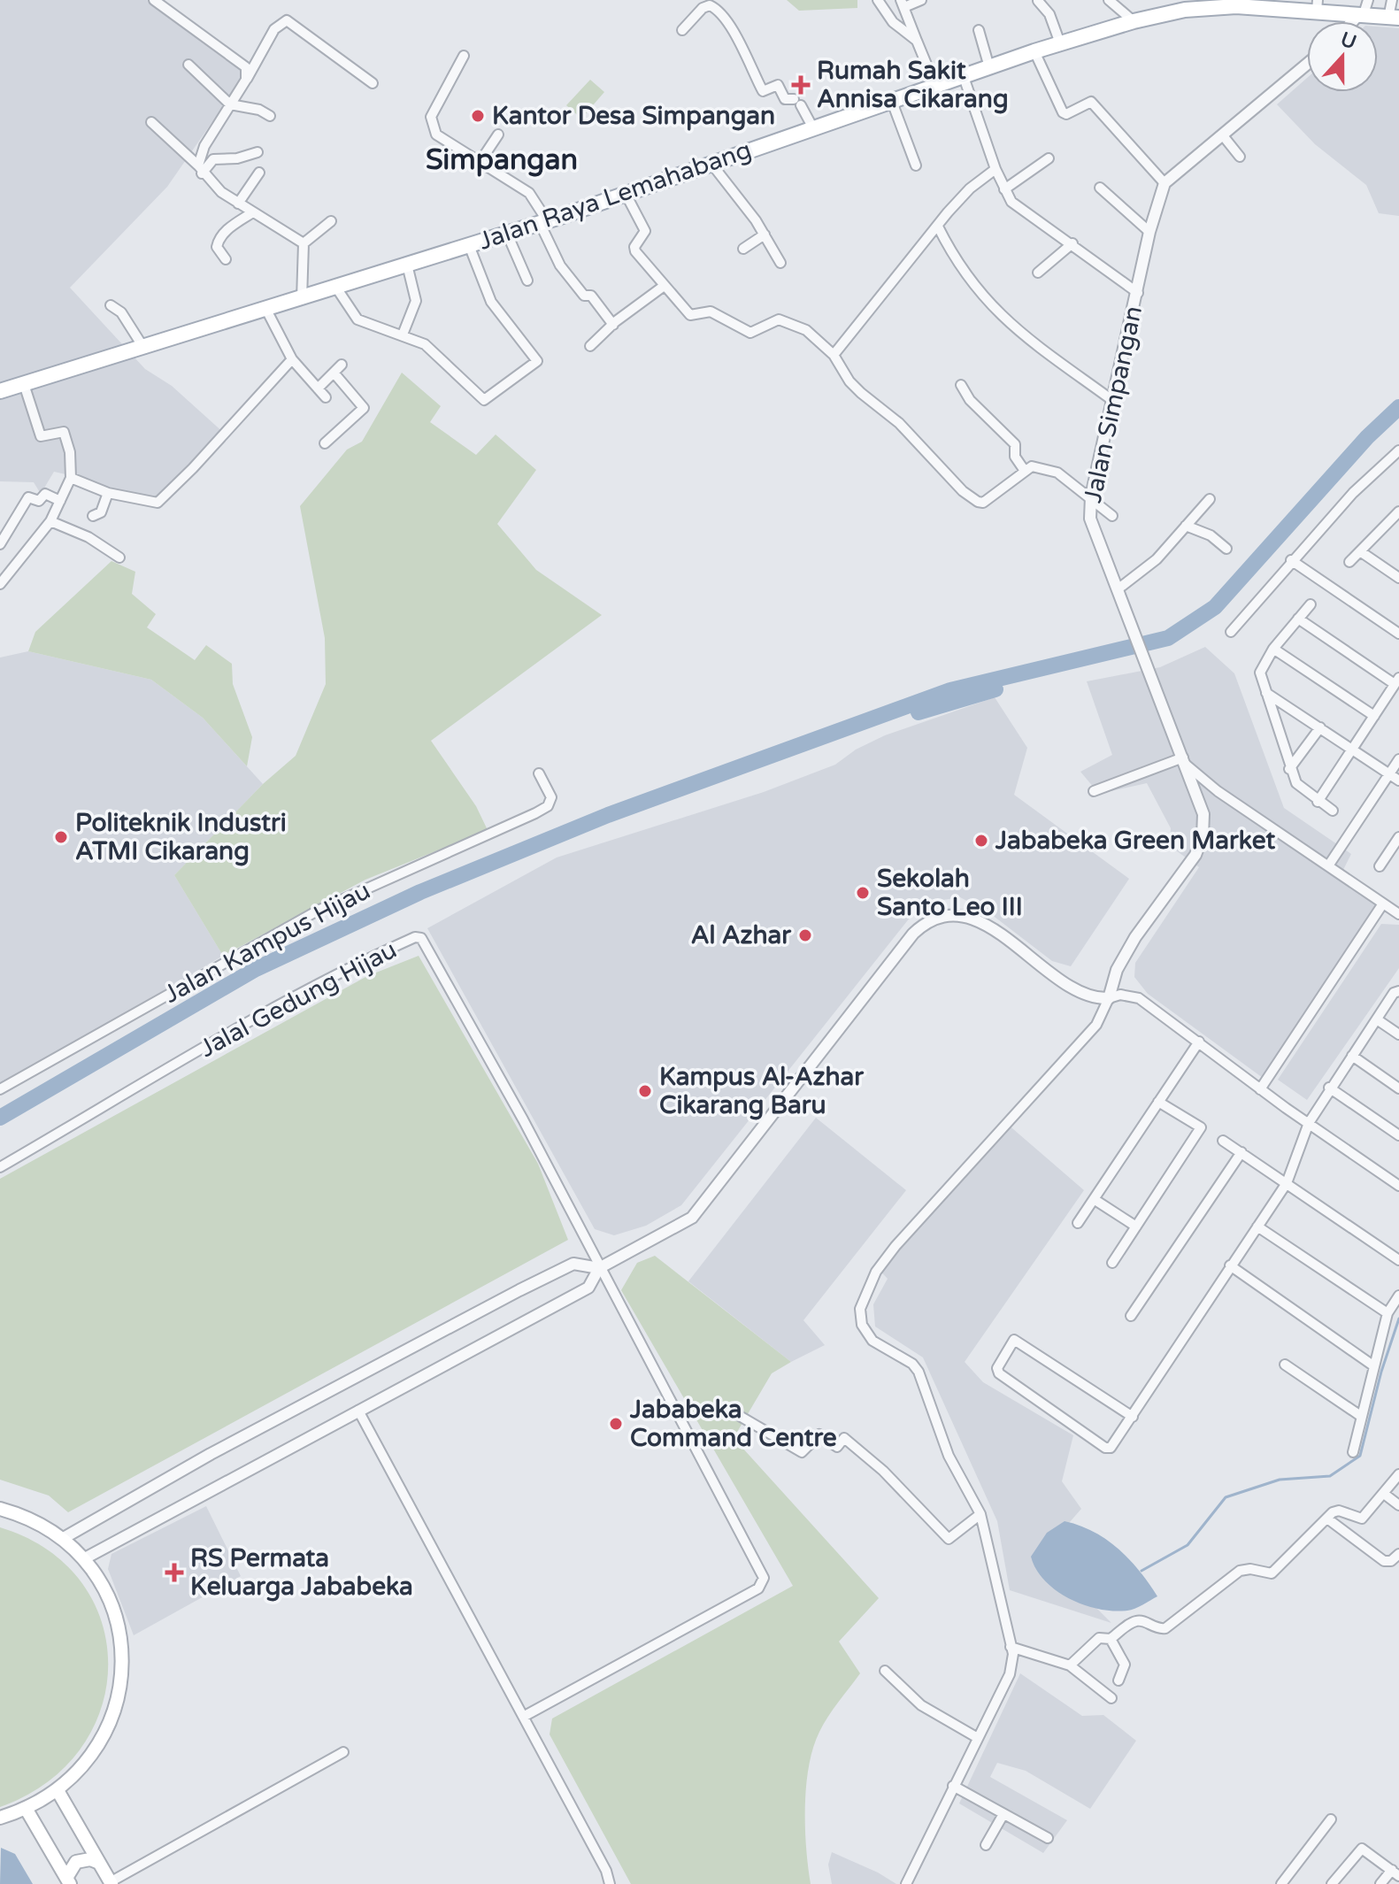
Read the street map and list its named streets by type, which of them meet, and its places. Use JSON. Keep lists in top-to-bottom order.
{
  "streets": {
    "main road": ["Jalan Raya Lemahabang"],
    "street": ["Jalan Simpangan", "Jalan Kampus Hijau", "Jalal Gedung Hijau"]
  },
  "districts": ["Simpangan"],
  "places": {
    "health": ["Rumah Sakit Annisa Cikarang", "RS Permata Keluarga Jababeka"],
    "other": [
      "Kantor Desa Simpangan",
      "Politeknik Industri ATMI Cikarang",
      "Jababeka Green Market",
      "Sekolah Santo Leo III",
      "Al Azhar",
      "Kampus Al-Azhar Cikarang Baru",
      "Jababeka Command Centre"
    ]
  },
  "north": "top"
}
